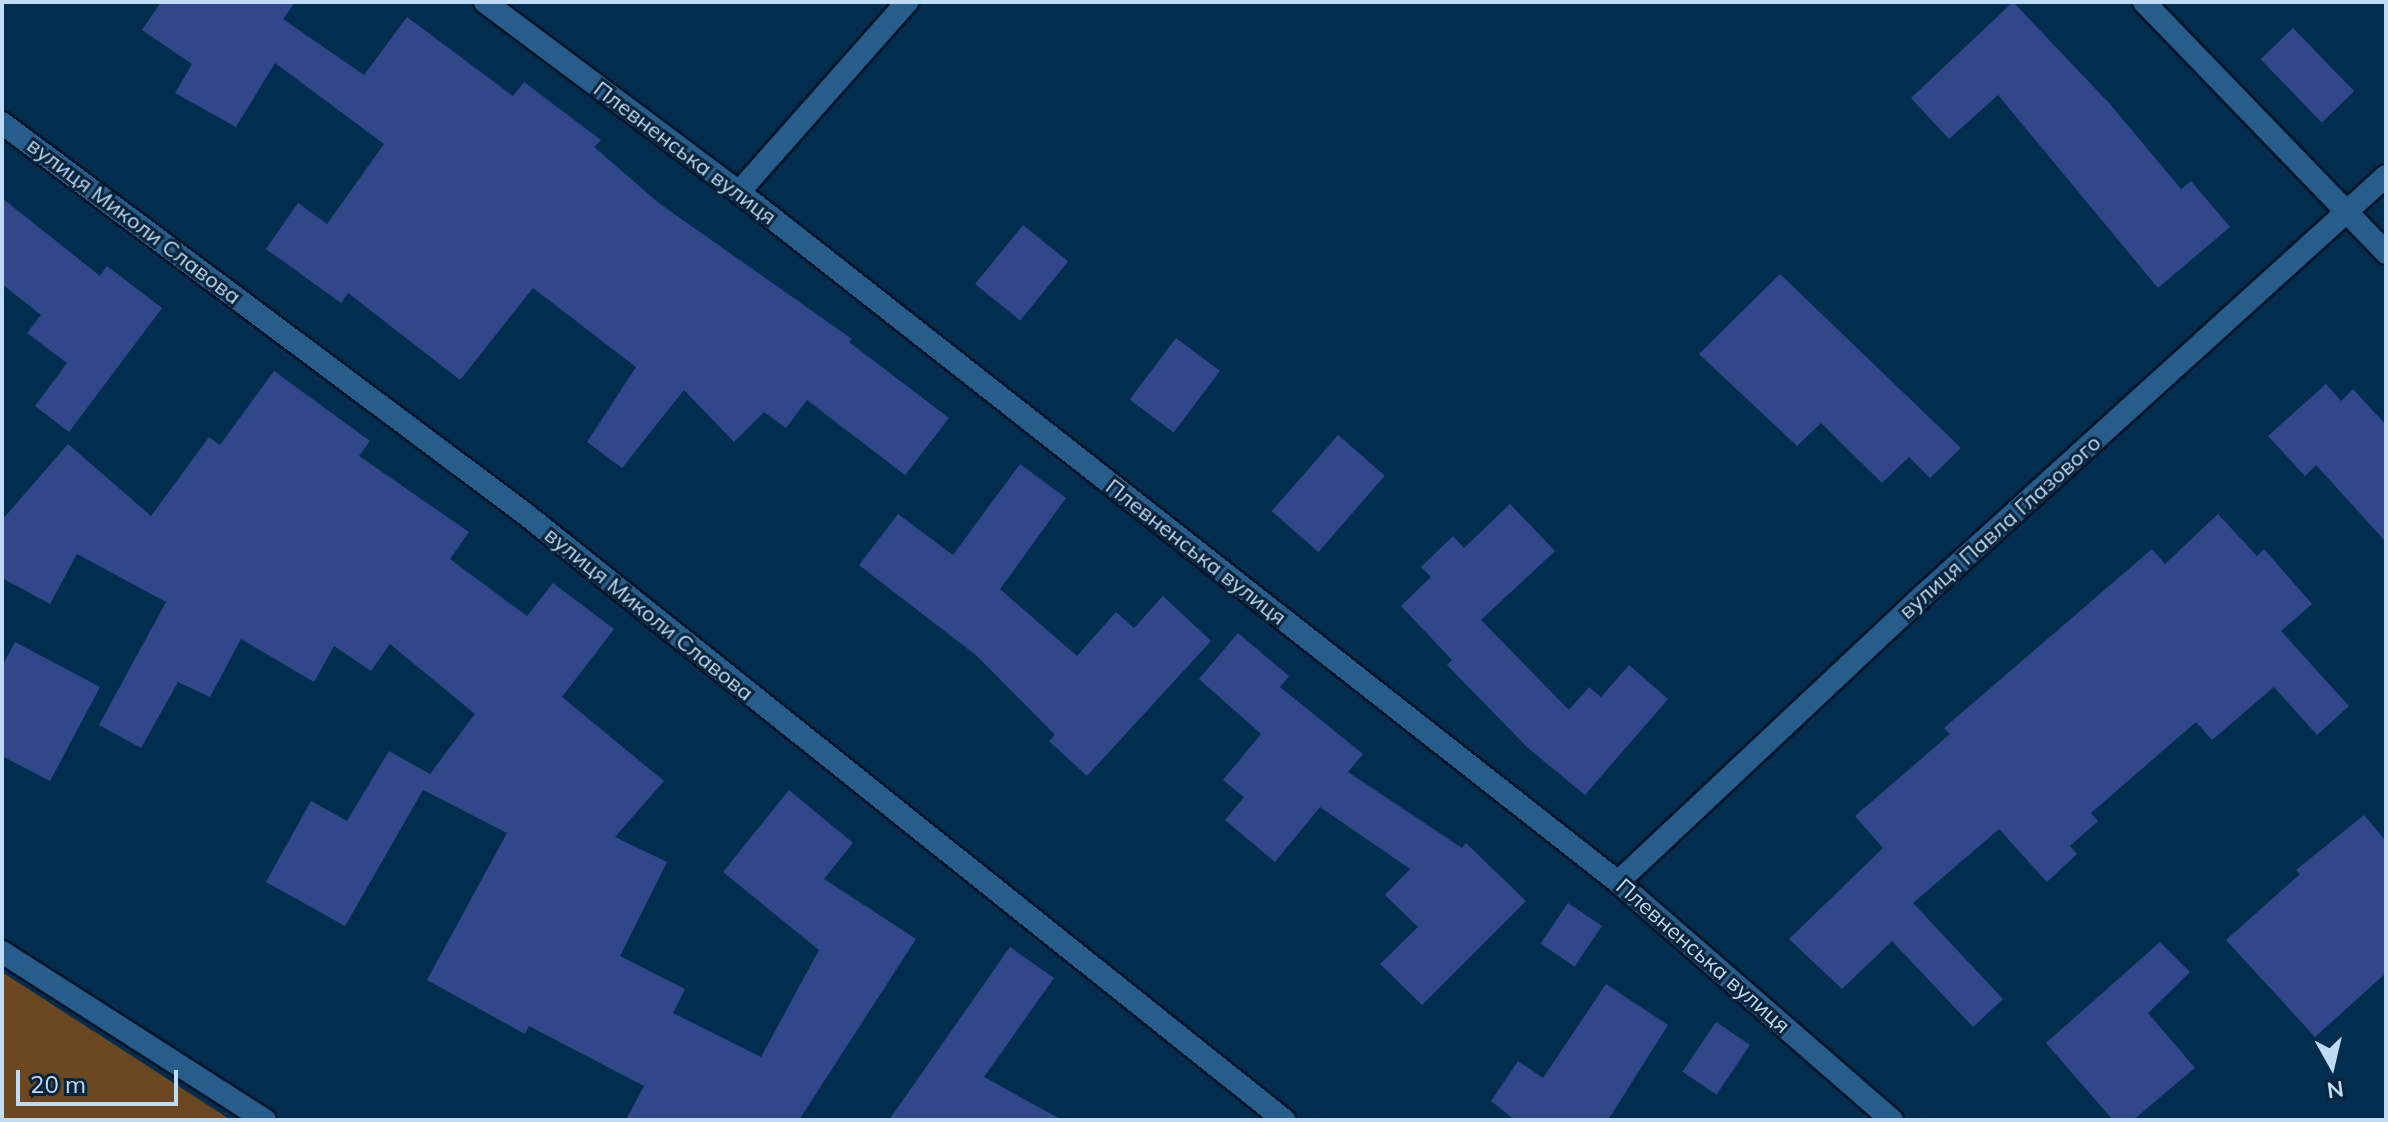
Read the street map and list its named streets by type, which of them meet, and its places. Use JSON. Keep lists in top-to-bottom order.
{
  "streets": {
    "street": ["Плевненська вулиця", "вулиця Миколи Славова", "вулиця Павла Глазового"]
  },
  "crossings": [
    ["Плевненська вулиця", "вулиця Павла Глазового"]
  ],
  "scale_bar": "20 m",
  "north": "bottom"
}
